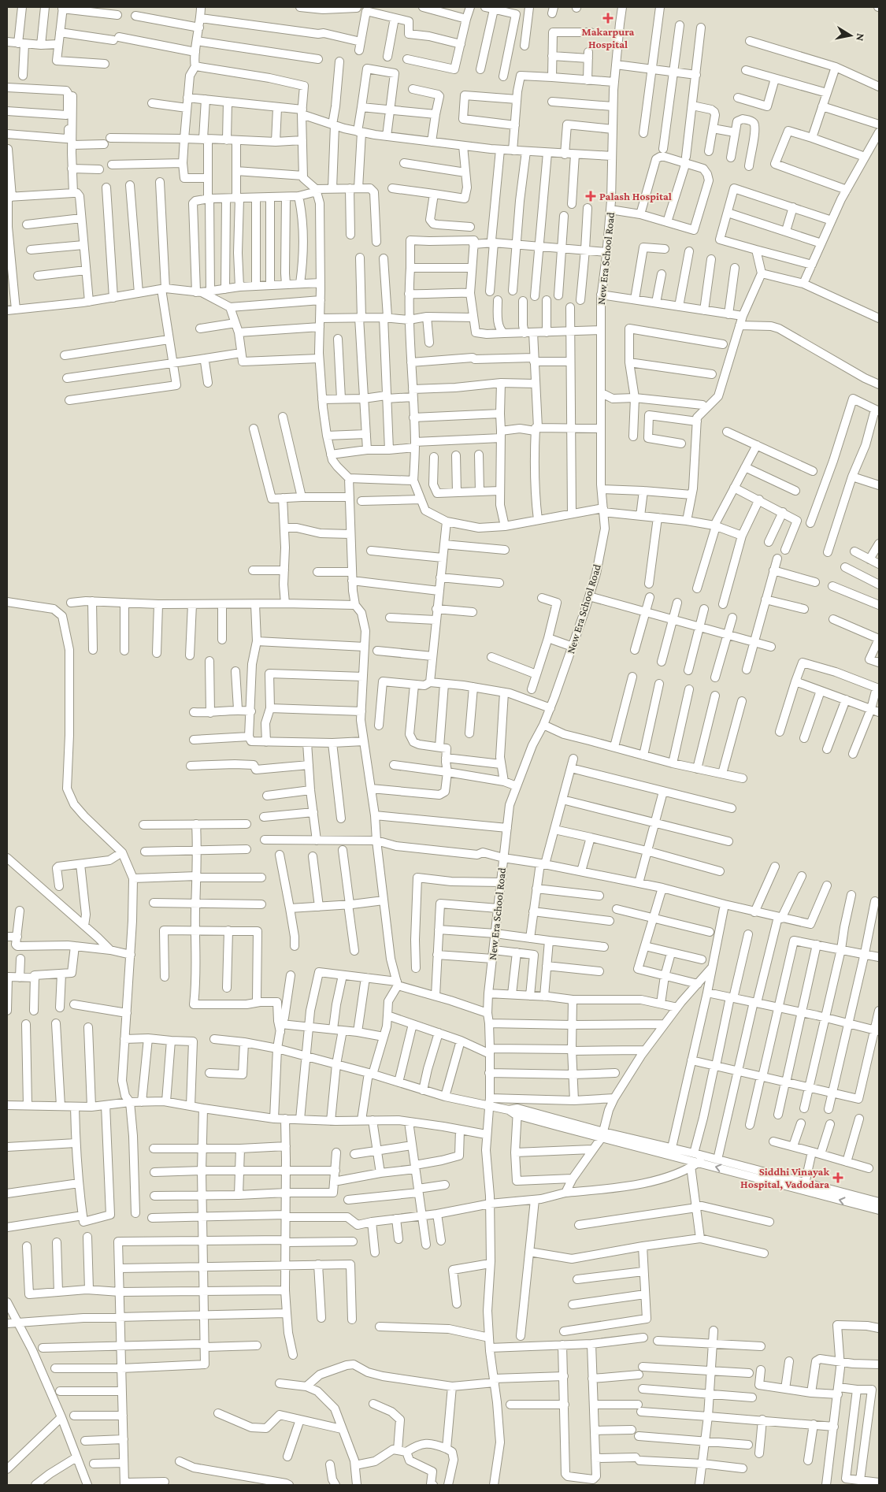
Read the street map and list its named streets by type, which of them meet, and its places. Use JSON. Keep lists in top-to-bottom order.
{
  "streets": {
    "street": ["New Era School Road"]
  },
  "places": {
    "health": ["Makarpura Hospital", "Palash Hospital", "Siddhi Vinayak Hospital, Vadodara"]
  },
  "north": "right"
}
